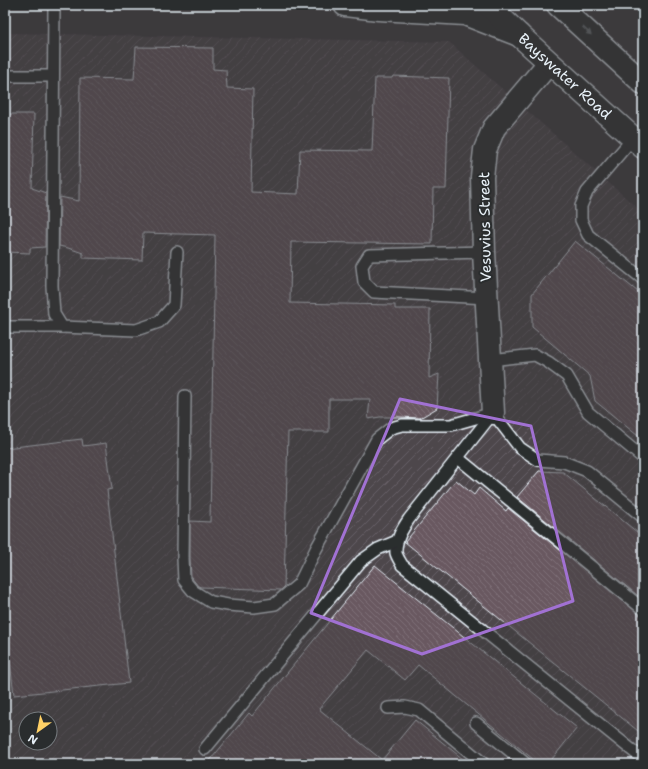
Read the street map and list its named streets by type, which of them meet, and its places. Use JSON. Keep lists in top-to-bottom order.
{
  "streets": {
    "street": ["Bayswater Road", "Vesuvius Street"]
  },
  "crossings": [
    ["Bayswater Road", "Vesuvius Street"]
  ],
  "north": "bottom left"
}
